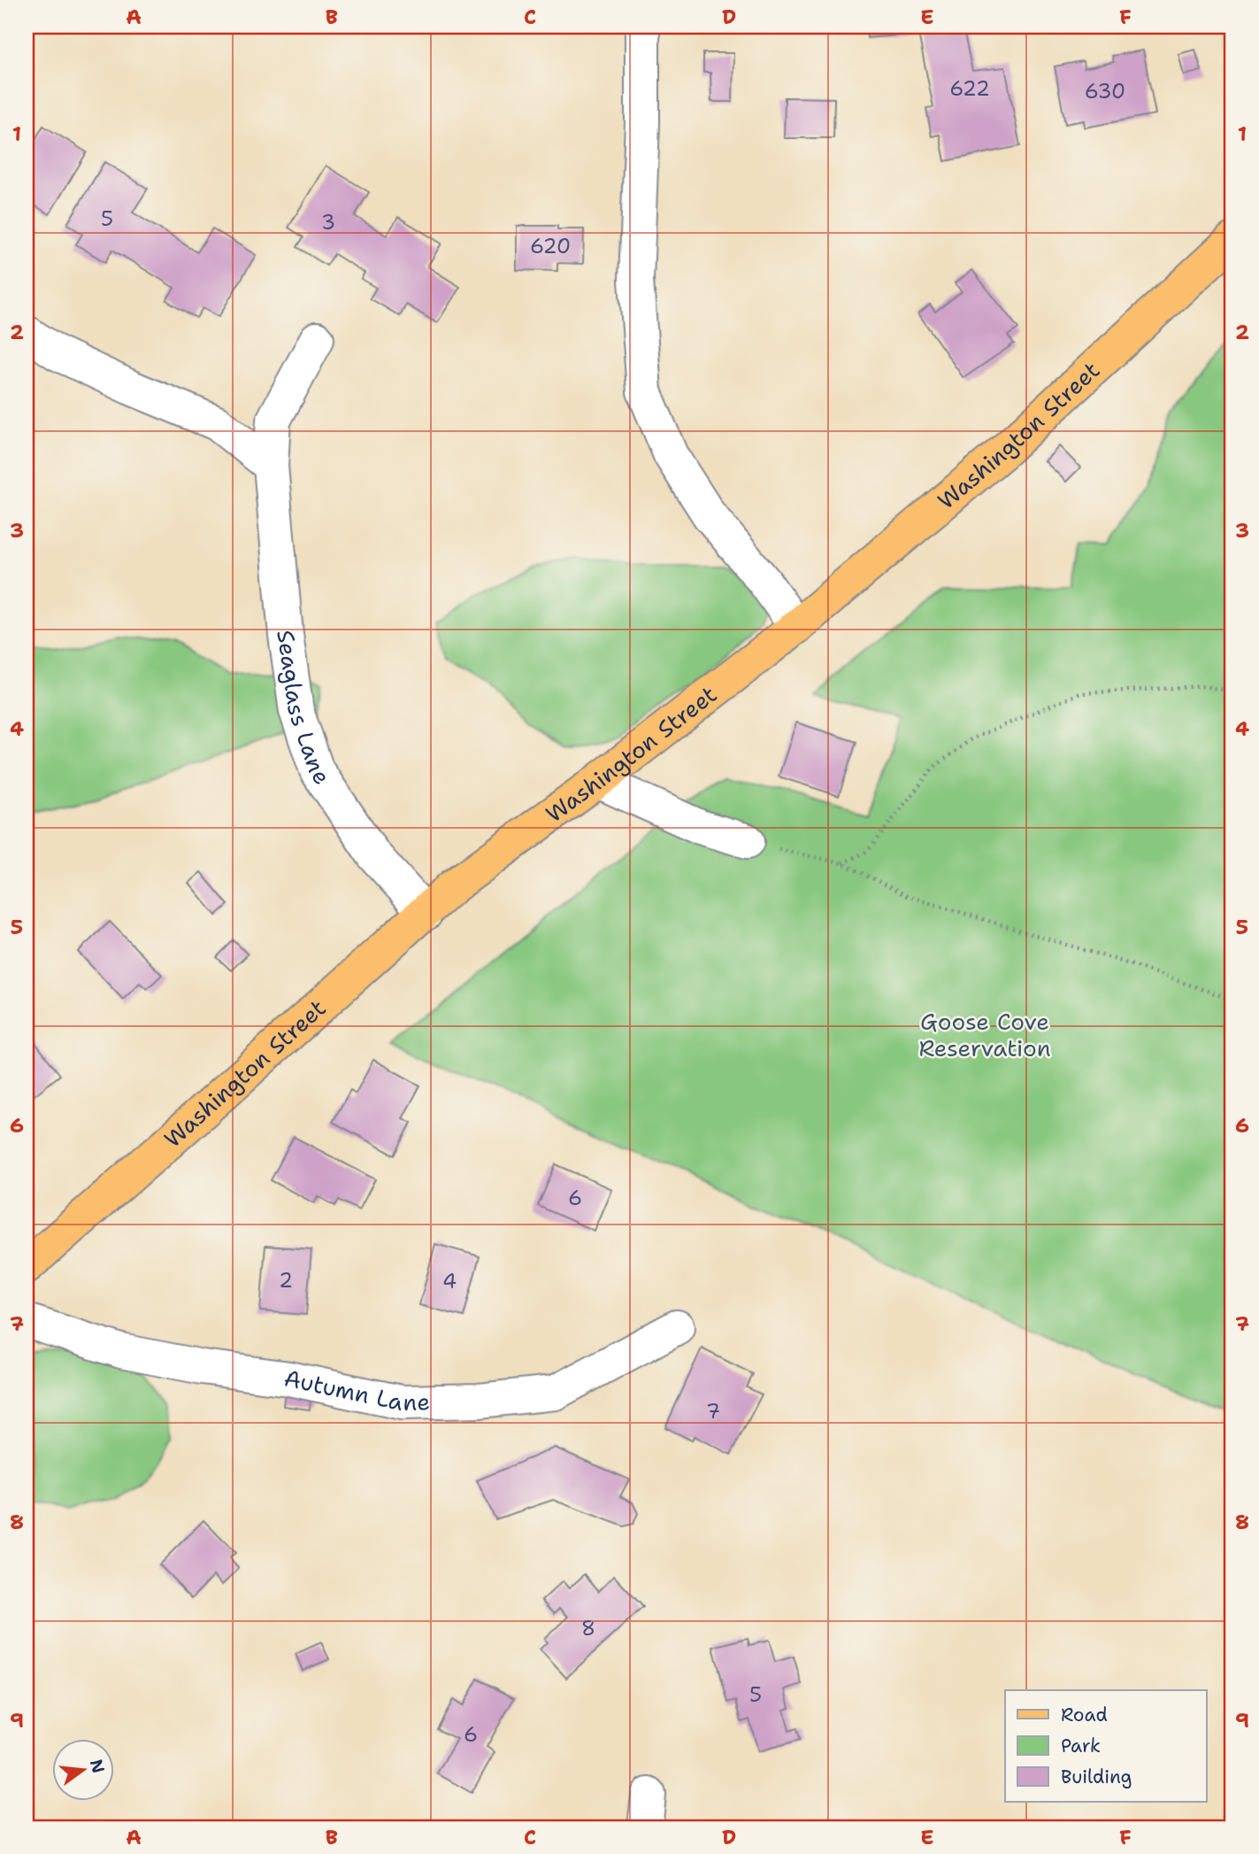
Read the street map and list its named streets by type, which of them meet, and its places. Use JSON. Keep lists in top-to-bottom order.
{
  "streets": {
    "main road": ["Washington Street"],
    "street": ["Seaglass Lane", "Autumn Lane"]
  },
  "crossings": [
    ["Washington Street", "Seaglass Lane"]
  ],
  "parks": ["Goose Cove Reservation"],
  "house_numbers": [
    "622",
    "630",
    "5",
    "3",
    "620",
    "6",
    "2",
    "4",
    "7",
    "8",
    "5",
    "6"
  ],
  "legend": ["Road", "Park", "Building"],
  "north": "right",
  "grid": {
    "columns": [
      "A",
      "B",
      "C",
      "D",
      "E",
      "F"
    ],
    "rows": [
      "1",
      "2",
      "3",
      "4",
      "5",
      "6",
      "7",
      "8",
      "9"
    ]
  }
}
